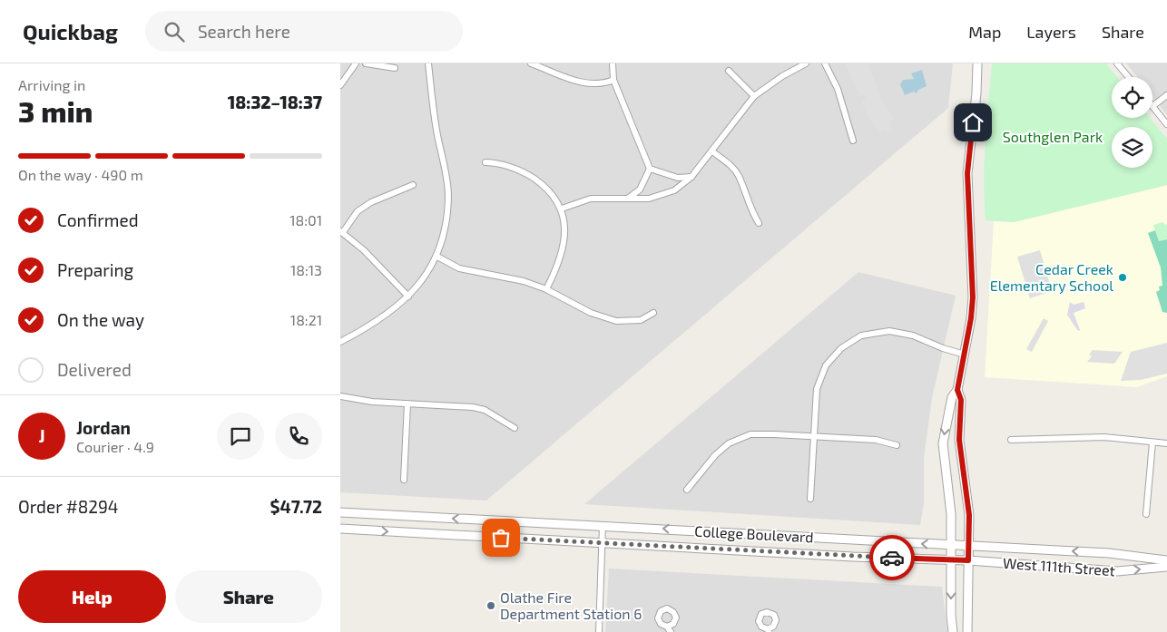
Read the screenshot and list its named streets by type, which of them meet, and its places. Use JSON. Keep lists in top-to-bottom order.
{
  "streets": {
    "street": ["College Boulevard", "West 111th Street"]
  },
  "crossings": [
    ["College Boulevard", "West 111th Street"]
  ],
  "one_way": ["West 111th Street"],
  "parks": ["Southglen Park"],
  "places": ["Cedar Creek Elementary School", "Olathe Fire Department Station 6"],
  "page": {
    "header": "Quickbag",
    "search": "Search here",
    "nav": ["Map", "Layers", "Share"],
    "heading": ["3 min", "Arriving in", "18:32–18:37"],
    "panel": [
      "Jordan",
      "Courier · 4.9",
      "Order #8294",
      "$47.72"
    ],
    "bar": "On the way · 490 m",
    "list": [
      ["Confirmed", "18:01"],
      ["Preparing", "18:13"],
      ["On the way", "18:21"],
      "Delivered"
    ],
    "round": "J",
    "buttons": ["Help", "Share"]
  }
}
